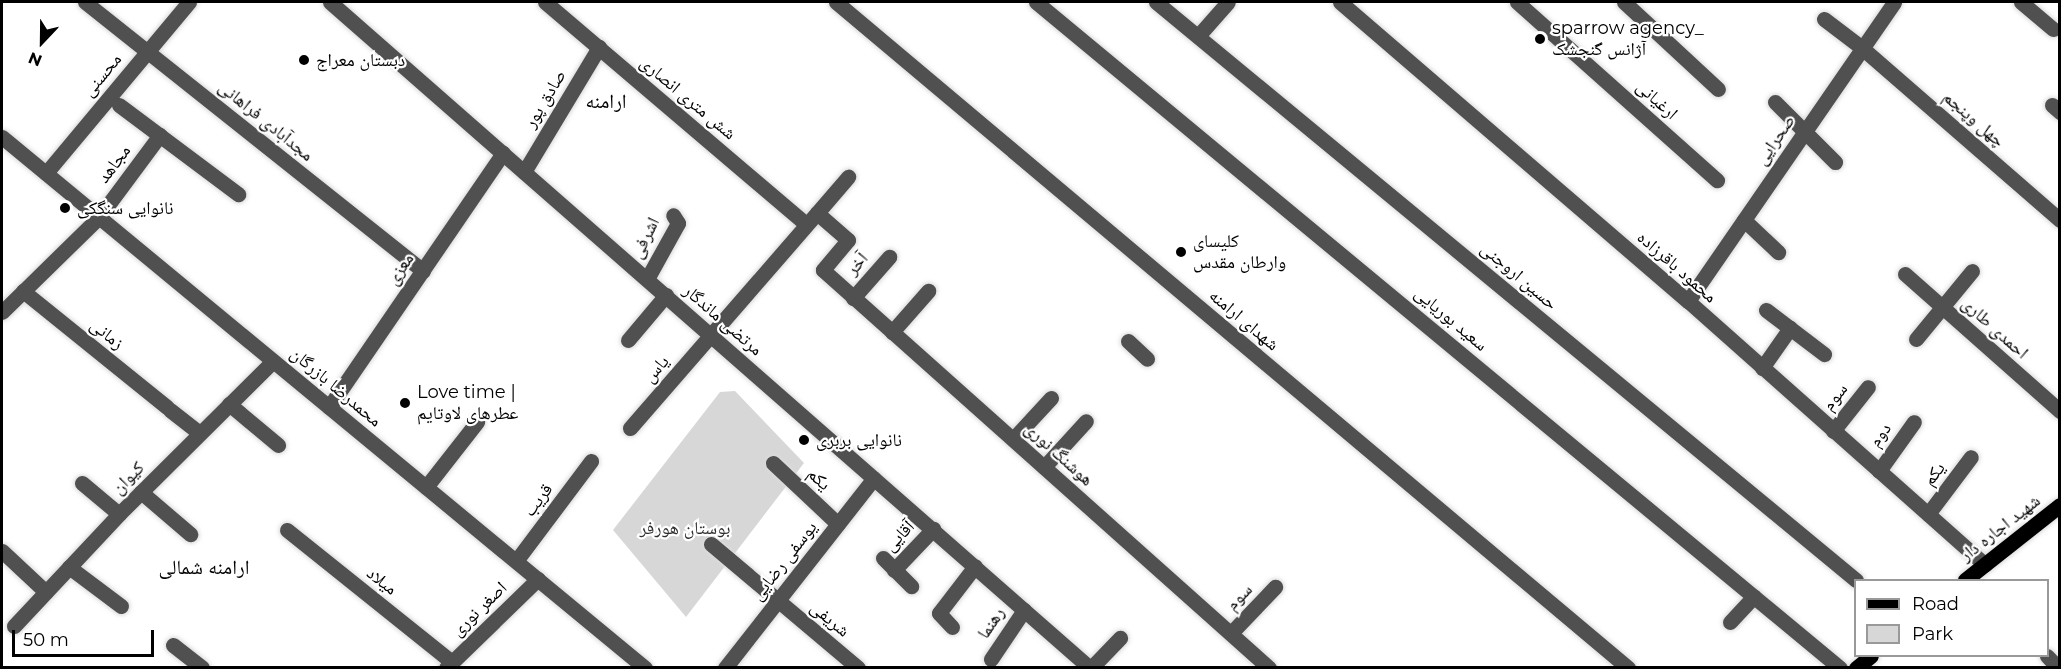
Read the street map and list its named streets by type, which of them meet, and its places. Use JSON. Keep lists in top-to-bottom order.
{
  "streets": {
    "main road": ["شهید اجاره دار"],
    "street": [
      "محسنی",
      "شش متری انصاری",
      "صادق پور",
      "ارغیانی",
      "چهل وپنجم",
      "مجدآبادی فراهانی",
      "صحرایی",
      "مجاهد",
      "اشرفی",
      "آخر",
      "محمود باقرزاده",
      "معزی",
      "حسین اروجنی",
      "سعید بوریایی",
      "مرتضی ماندگار",
      "شهدای ارامنه",
      "احمدی طاری",
      "زمانی",
      "یاس",
      "محمدرضا بازرگان",
      "سوم",
      "دوم",
      "هوشنگ نوری",
      "یکم",
      "کیوان",
      "قریب",
      "آقایی",
      "یوسفی رضایی",
      "میلاد",
      "اصغر نوری",
      "شریفی",
      "رهنما"
    ]
  },
  "crossings": [
    ["محسنی", "مجدآبادی فراهانی"],
    ["محسنی", "محمدرضا بازرگان"],
    ["شش متری انصاری", "صادق پور"],
    ["شش متری انصاری", "یاس"],
    ["شش متری انصاری", "هوشنگ نوری"],
    ["صادق پور", "مرتضی ماندگار"],
    ["چهل وپنجم", "صحرایی"],
    ["مجدآبادی فراهانی", "معزی"],
    ["صحرایی", "محمود باقرزاده"],
    ["مجاهد", "زمانی"],
    ["مجاهد", "محمدرضا بازرگان"],
    ["اشرفی", "مرتضی ماندگار"],
    ["آخر", "هوشنگ نوری"],
    ["محمود باقرزاده", "سوم"],
    ["محمود باقرزاده", "دوم"],
    ["محمود باقرزاده", "یکم"],
    ["محمود باقرزاده", "شهید اجاره دار"],
    ["معزی", "مرتضی ماندگار"],
    ["معزی", "محمدرضا بازرگان"],
    ["مرتضی ماندگار", "یاس"],
    ["مرتضی ماندگار", "آقایی"],
    ["مرتضی ماندگار", "یوسفی رضایی"],
    ["مرتضی ماندگار", "رهنما"],
    ["زمانی", "کیوان"],
    ["محمدرضا بازرگان", "کیوان"],
    ["محمدرضا بازرگان", "قریب"],
    ["محمدرضا بازرگان", "اصغر نوری"],
    ["سوم", "هوشنگ نوری"],
    ["یکم", "یوسفی رضایی"],
    ["یوسفی رضایی", "شریفی"],
    ["میلاد", "اصغر نوری"]
  ],
  "districts": ["ارامنه", "ارامنه شمالی"],
  "parks": ["بوستان هورفر"],
  "places": [
    "sparrow agency_ آژانس گنجشک",
    "دبستان معراج",
    "نانوایی سنگکی",
    "کلیسای وارطان مقدس",
    "Love time | عطرهای لاوتایم",
    "نانوایی بربری"
  ],
  "legend": ["Road", "Park"],
  "scale_bar": "50 m",
  "north": "bottom"
}
